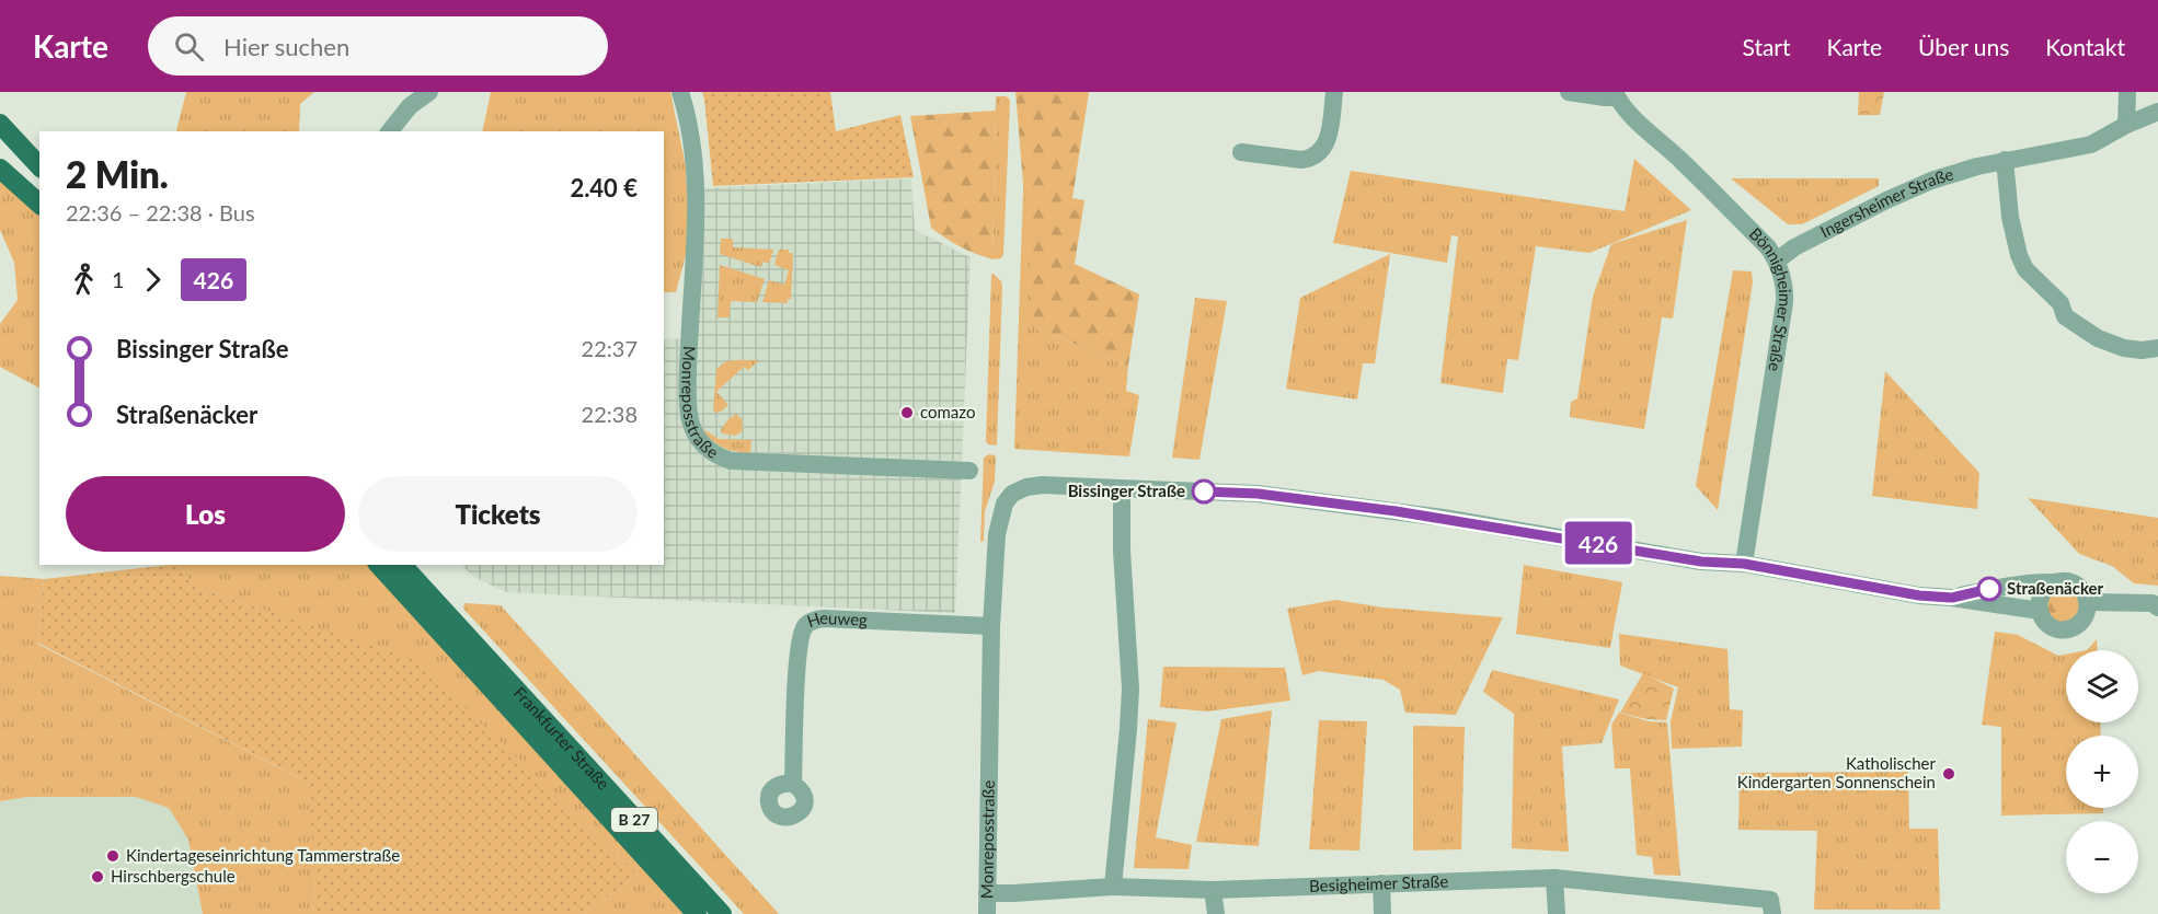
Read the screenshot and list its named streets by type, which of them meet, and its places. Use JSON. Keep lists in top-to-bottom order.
{
  "streets": {
    "main road": ["Frankfurter Straße", "B 27"],
    "street": [
      "Ingersheimer Straße",
      "Bönnigheimer Straße",
      "Monreposstraße",
      "Heuweg",
      "Besigheimer Straße"
    ]
  },
  "crossings": [
    ["Ingersheimer Straße", "Bönnigheimer Straße"],
    ["Monreposstraße", "Heuweg"],
    ["Monreposstraße", "Besigheimer Straße"]
  ],
  "places": [
    "comazo",
    "Bissinger Straße",
    "Straßenäcker",
    "Katholischer Kindergarten Sonnenschein",
    "Kindertageseinrichtung Tammerstraße",
    "Hirschbergschule"
  ],
  "lines": ["bus line 426"],
  "page": {
    "header": "Karte",
    "search": "Hier suchen",
    "nav": [
      "Start",
      "Karte",
      "Über uns",
      "Kontakt"
    ],
    "on_map": "426",
    "heading": ["2 Min.", "22:36 – 22:38 · Bus", "2.40 €"],
    "legs": ["1", "426"],
    "list": [
      {
        "name": "Bissinger Straße",
        "value": "22:37"
      },
      {
        "name": "Straßenäcker",
        "value": "22:38"
      }
    ],
    "buttons": ["Los", "Tickets"],
    "map_buttons": ["+", "−"]
  }
}
